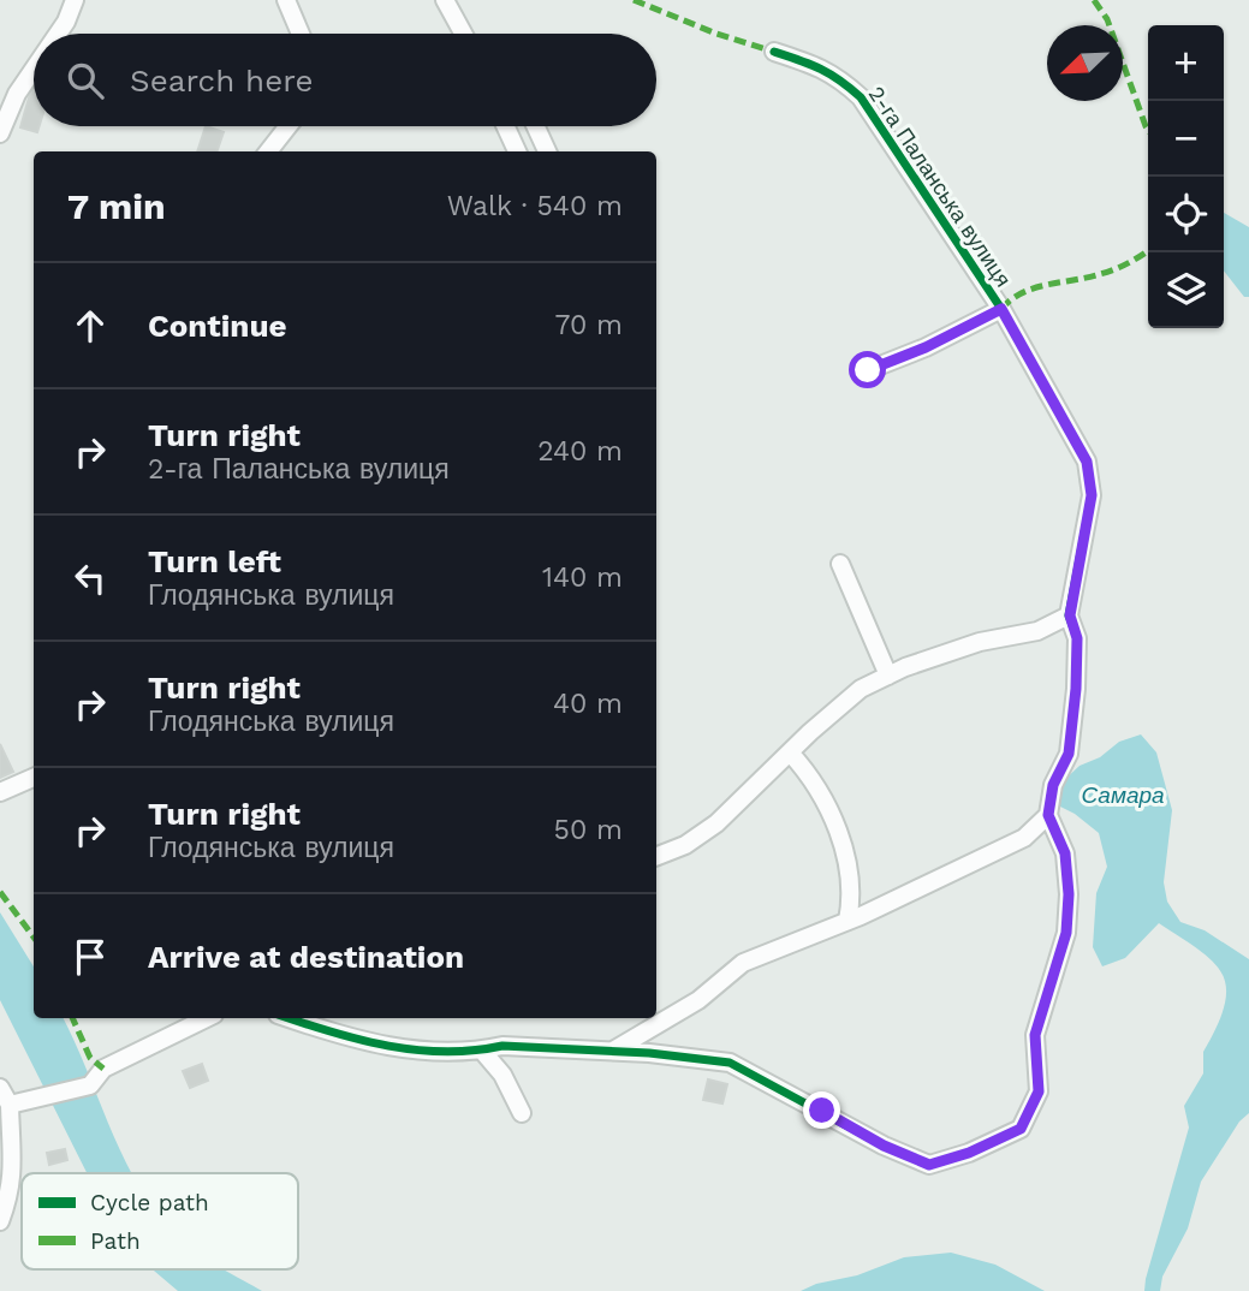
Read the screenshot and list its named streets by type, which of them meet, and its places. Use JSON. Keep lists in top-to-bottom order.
{
  "streets": {
    "street": ["2-га Паланська вулиця"]
  },
  "water": ["Самара"],
  "legend": ["Cycle path", "Path"],
  "north": "bottom left",
  "page": {
    "map_buttons": ["+", "−"],
    "search": "Search here",
    "heading": ["7 min", "Walk · 540 m"],
    "list": [
      ["Continue", "70 m"],
      ["Turn right", "2-га Паланська вулиця", "240 m"],
      ["Turn left", "Глодянська вулиця", "140 m"],
      ["Turn right", "Глодянська вулиця", "40 m"],
      ["Turn right", "Глодянська вулиця", "50 m"],
      "Arrive at destination"
    ]
  }
}
